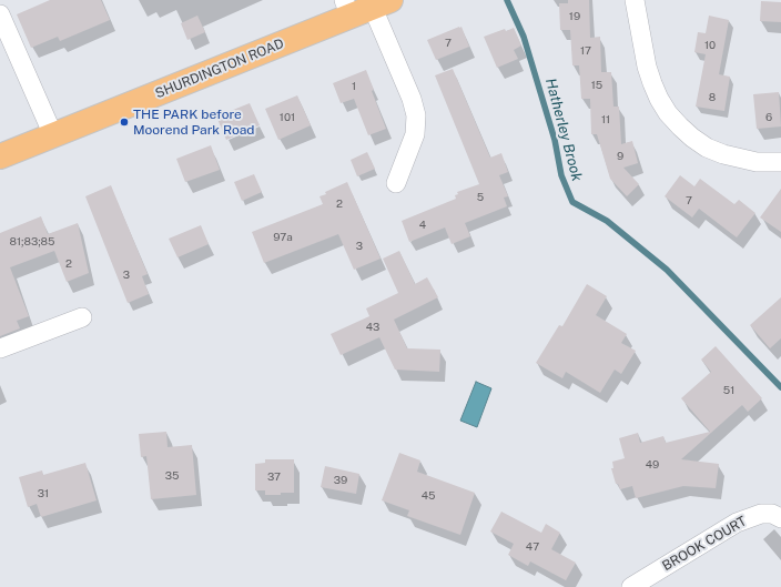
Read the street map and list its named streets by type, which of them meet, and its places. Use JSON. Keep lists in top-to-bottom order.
{
  "streets": {
    "main road": ["SHURDINGTON ROAD"],
    "street": ["BROOK COURT"]
  },
  "water": ["Hatherley Brook"],
  "places": ["THE PARK before Moorend Park Road"],
  "house_numbers": [
    "19",
    "7",
    "10",
    "17",
    "15",
    "1",
    "8",
    "101",
    "6",
    "11",
    "9",
    "5",
    "7",
    "2",
    "4",
    "97a",
    "81;83;85",
    "3",
    "2",
    "3",
    "43",
    "51",
    "49",
    "35",
    "37",
    "39",
    "31",
    "45",
    "47"
  ]
}
